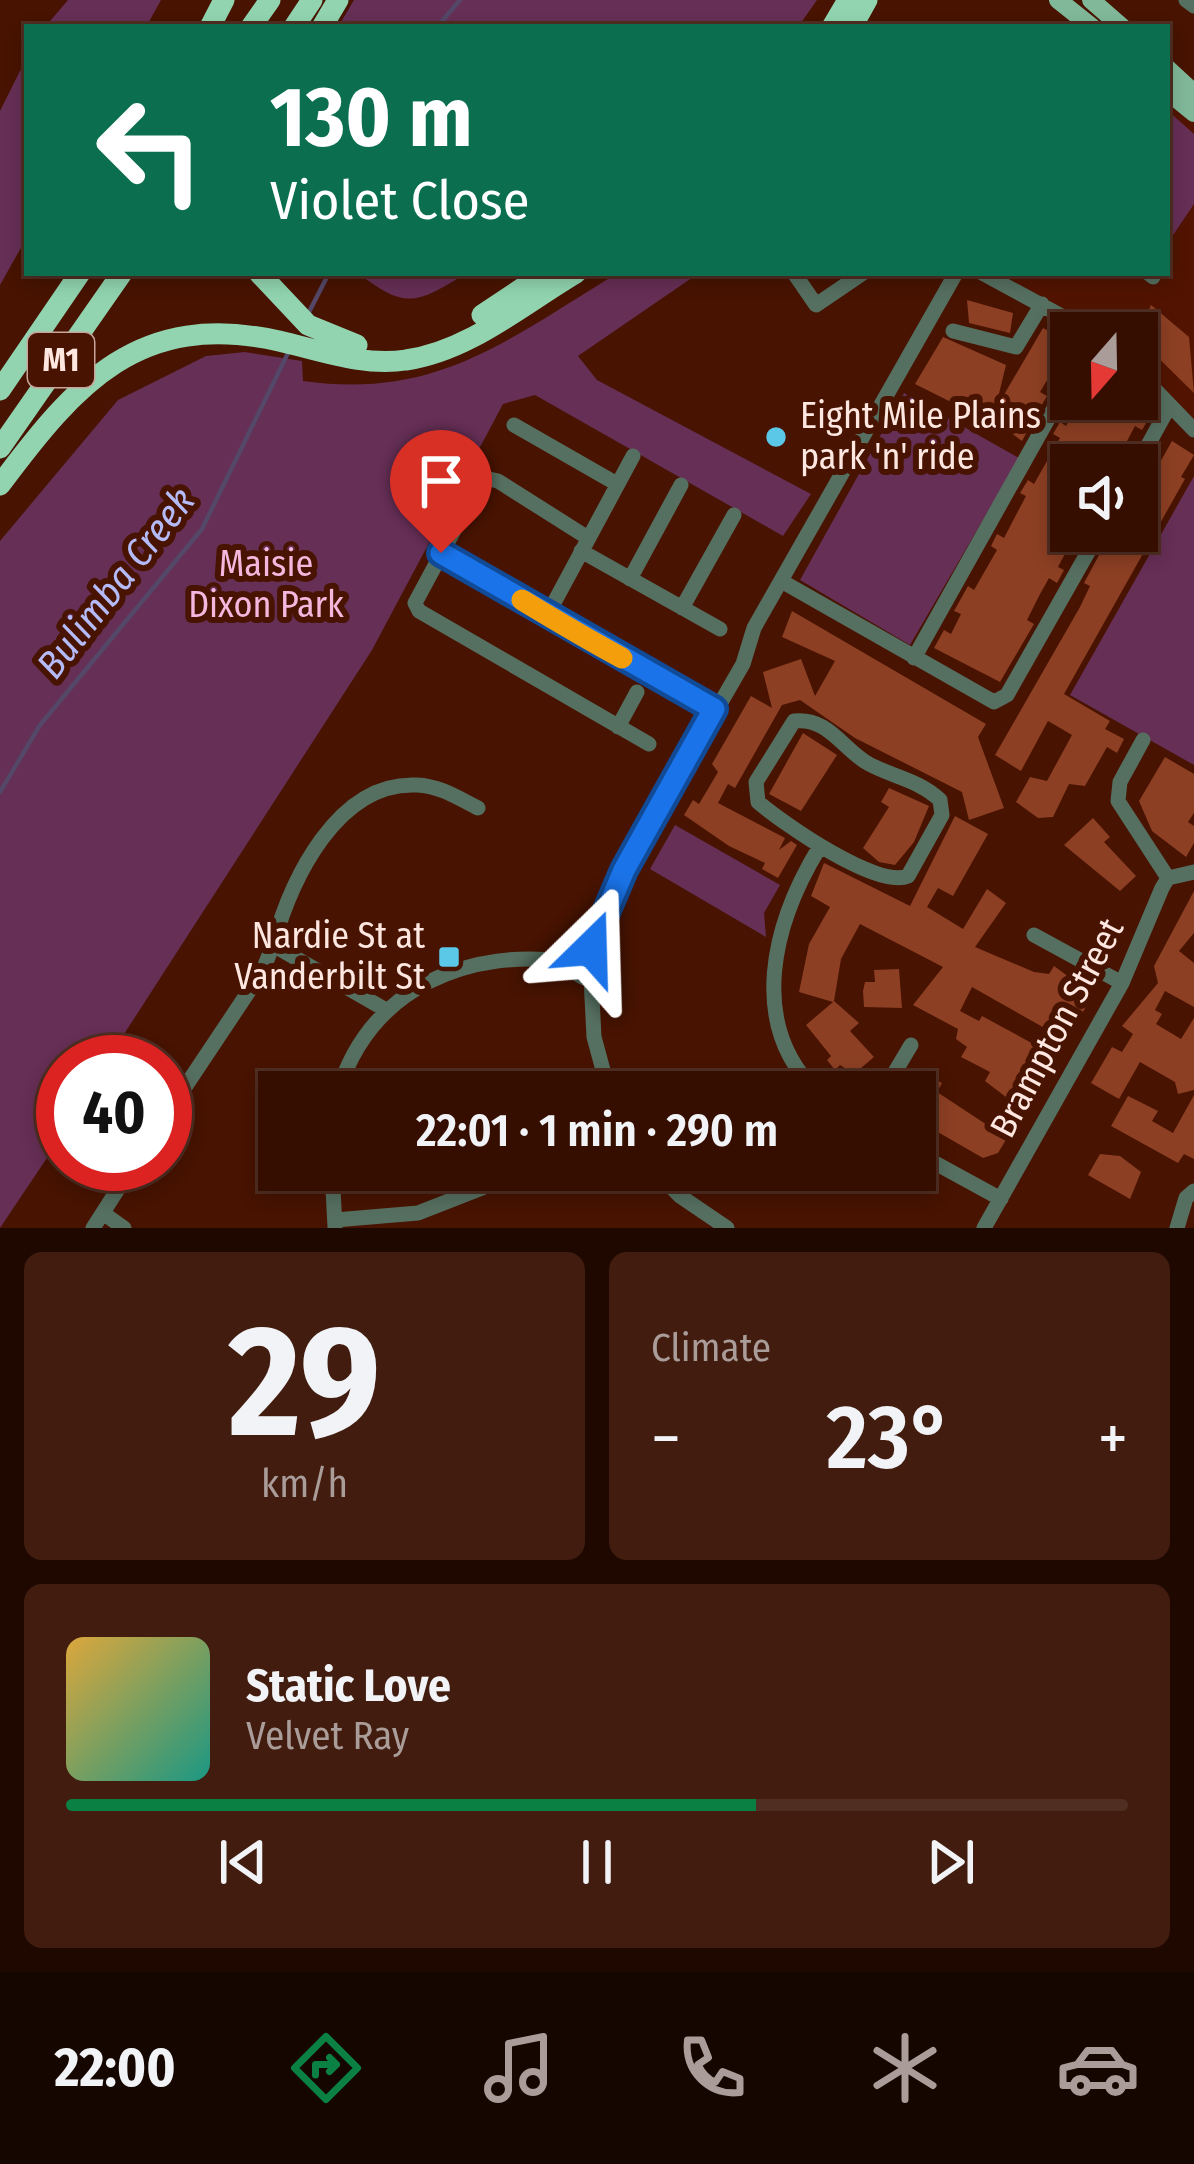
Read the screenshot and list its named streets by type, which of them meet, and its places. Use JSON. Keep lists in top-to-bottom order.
{
  "streets": {
    "highway": ["M1"],
    "street": ["Brampton Street"]
  },
  "water": ["Bulimba Creek"],
  "parks": ["Maisie Dixon Park"],
  "places": {
    "other": ["Eight Mile Plains park 'n' ride"],
    "transit": ["Nardie St at Vanderbilt St"]
  },
  "north": "bottom",
  "page": {
    "turn": ["130 m", "Violet Close"],
    "limit": "40",
    "trip": "22:01 · 1 min · 290 m",
    "tile": [
      ["29", "km/h"],
      "Climate"
    ],
    "heat": ["−", "23°", "+"],
    "song": ["Static Love", "Velvet Ray"],
    "tabs": "22:00"
  }
}
